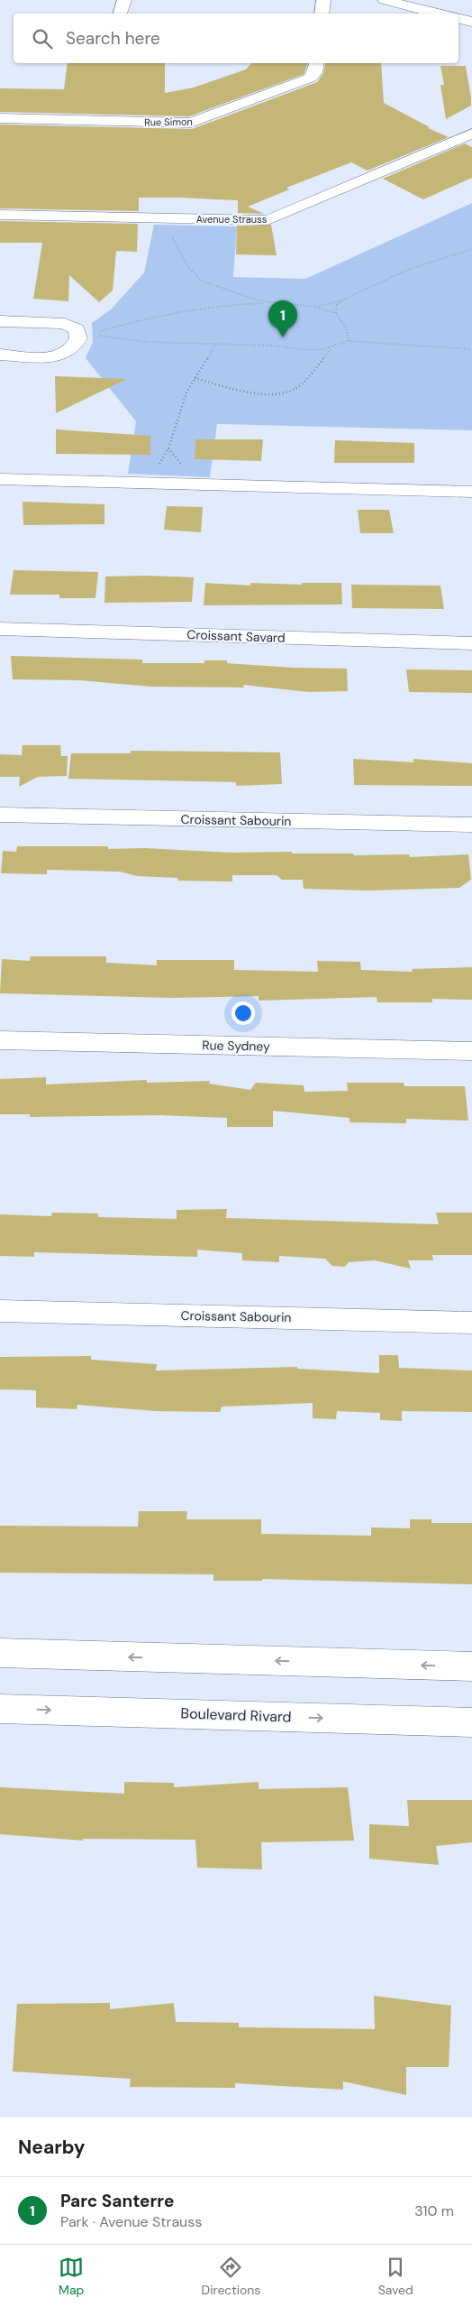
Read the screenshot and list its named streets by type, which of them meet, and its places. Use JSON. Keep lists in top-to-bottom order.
{
  "streets": {
    "street": [
      "Rue Simon",
      "Avenue Strauss",
      "Croissant Savard",
      "Croissant Sabourin",
      "Rue Sydney",
      "Boulevard Rivard"
    ]
  },
  "page": {
    "search": "Search here",
    "pins": "1",
    "heading": "Nearby",
    "list": [
      {
        "mark": "1",
        "name": "Parc Santerre",
        "note": "Park · Avenue Strauss",
        "value": "310 m"
      }
    ],
    "nav": ["Map", "Directions", "Saved"]
  }
}
